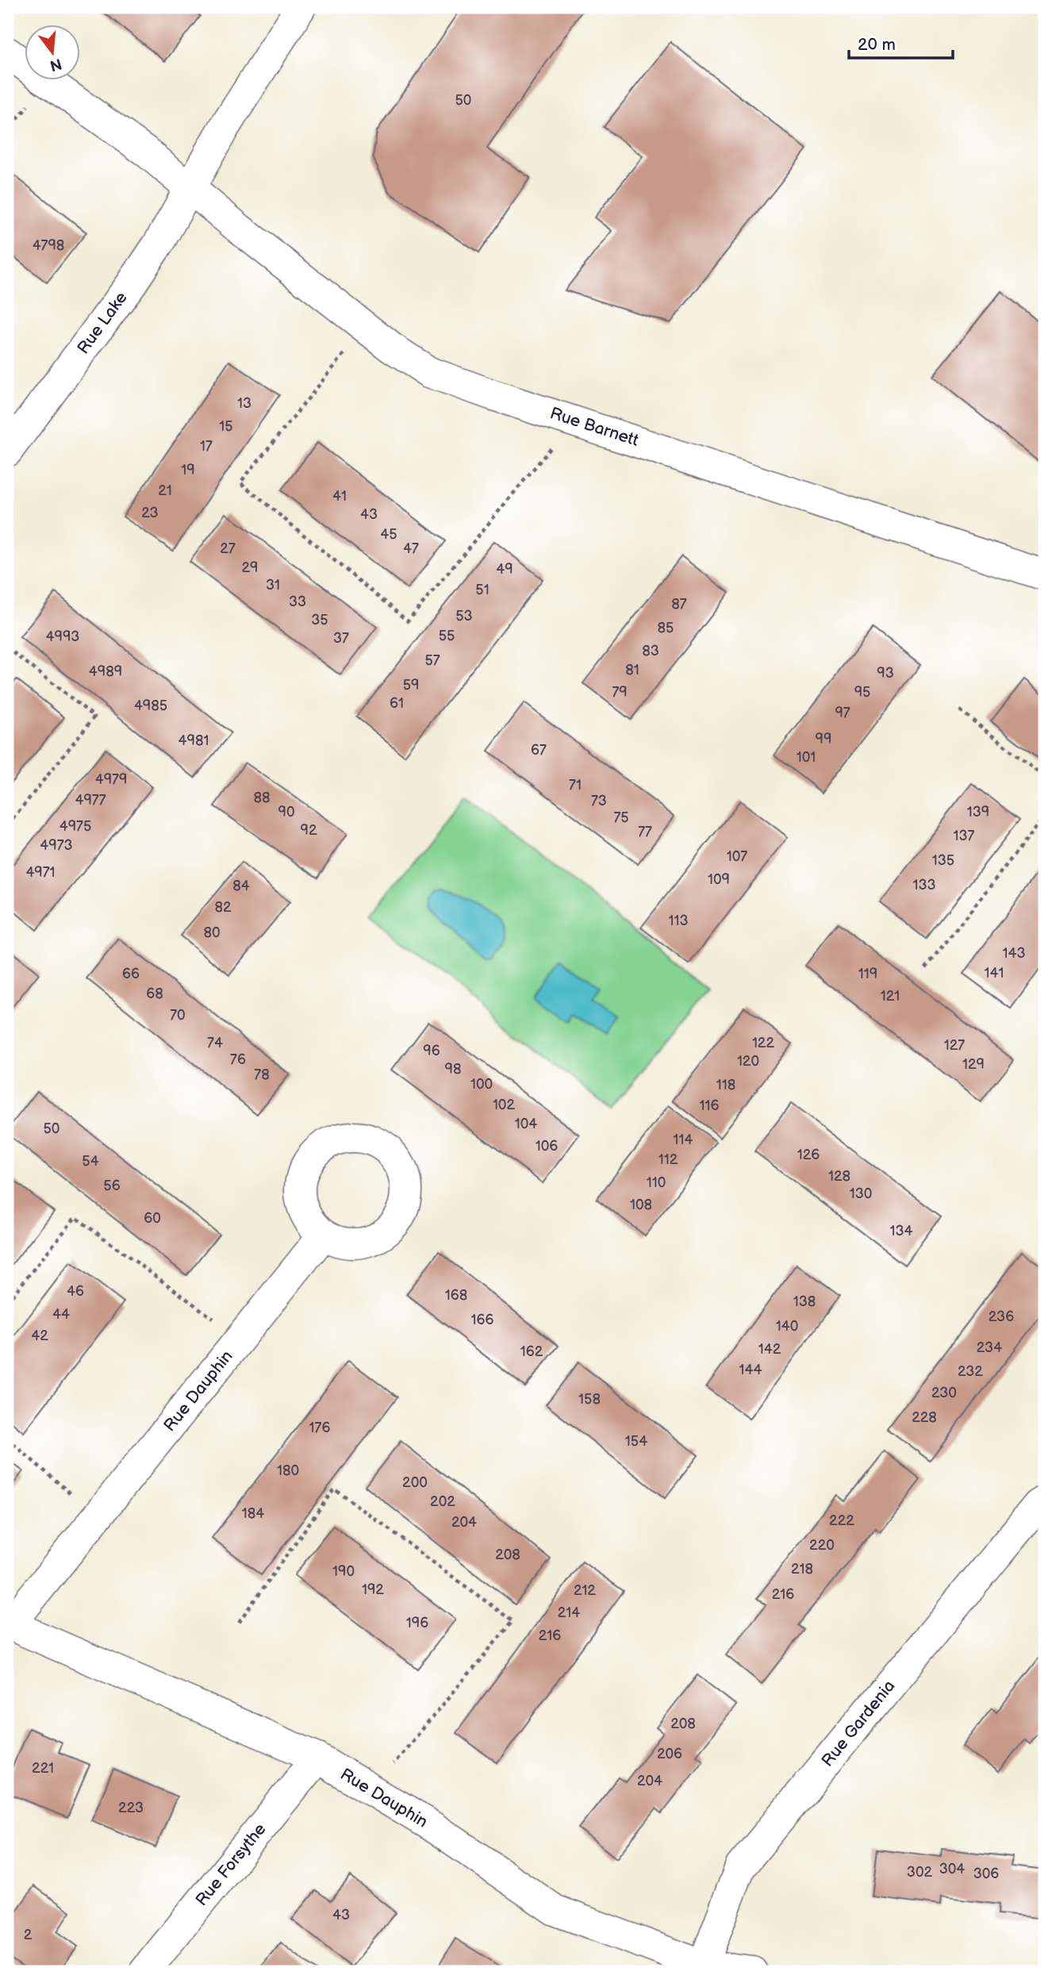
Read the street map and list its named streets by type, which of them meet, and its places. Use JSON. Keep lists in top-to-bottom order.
{
  "streets": {
    "street": [
      "Rue Lake",
      "Rue Barnett",
      "Rue Dauphin",
      "Rue Gardenia",
      "Rue Forsythe"
    ]
  },
  "crossings": [
    ["Rue Lake", "Rue Barnett"],
    ["Rue Dauphin", "Rue Gardenia"],
    ["Rue Dauphin", "Rue Forsythe"]
  ],
  "house_numbers": [
    "50",
    "4798",
    "13",
    "15",
    "17",
    "19",
    "21",
    "41",
    "23",
    "43",
    "45",
    "27",
    "47",
    "29",
    "49",
    "31",
    "51",
    "33",
    "87",
    "53",
    "35",
    "85",
    "55",
    "4993",
    "37",
    "83",
    "57",
    "81",
    "4989",
    "93",
    "59",
    "79",
    "95",
    "61",
    "4985",
    "97",
    "99",
    "4981",
    "67",
    "101",
    "4979",
    "71",
    "88",
    "4977",
    "73",
    "90",
    "139",
    "75",
    "4975",
    "92",
    "77",
    "137",
    "4973",
    "107",
    "135",
    "4971",
    "109",
    "133",
    "84",
    "82",
    "113",
    "80",
    "143",
    "141",
    "66",
    "119",
    "68",
    "121",
    "70",
    "74",
    "122",
    "127",
    "96",
    "76",
    "120",
    "129",
    "98",
    "78",
    "100",
    "118",
    "102",
    "116",
    "104",
    "50",
    "114",
    "106",
    "126",
    "112",
    "54",
    "128",
    "110",
    "56",
    "130",
    "108",
    "60",
    "134",
    "46",
    "168",
    "138",
    "44",
    "236",
    "166",
    "140",
    "42",
    "234",
    "142",
    "162",
    "144",
    "232",
    "230",
    "158",
    "228",
    "176",
    "154",
    "180",
    "200",
    "202",
    "184",
    "222",
    "204",
    "220",
    "208",
    "218",
    "190",
    "192",
    "212",
    "216",
    "214",
    "196",
    "216",
    "208",
    "206",
    "221",
    "204",
    "223",
    "304",
    "302",
    "306",
    "43",
    "2"
  ],
  "scale_bar": "20 m",
  "north": "bottom"
}
